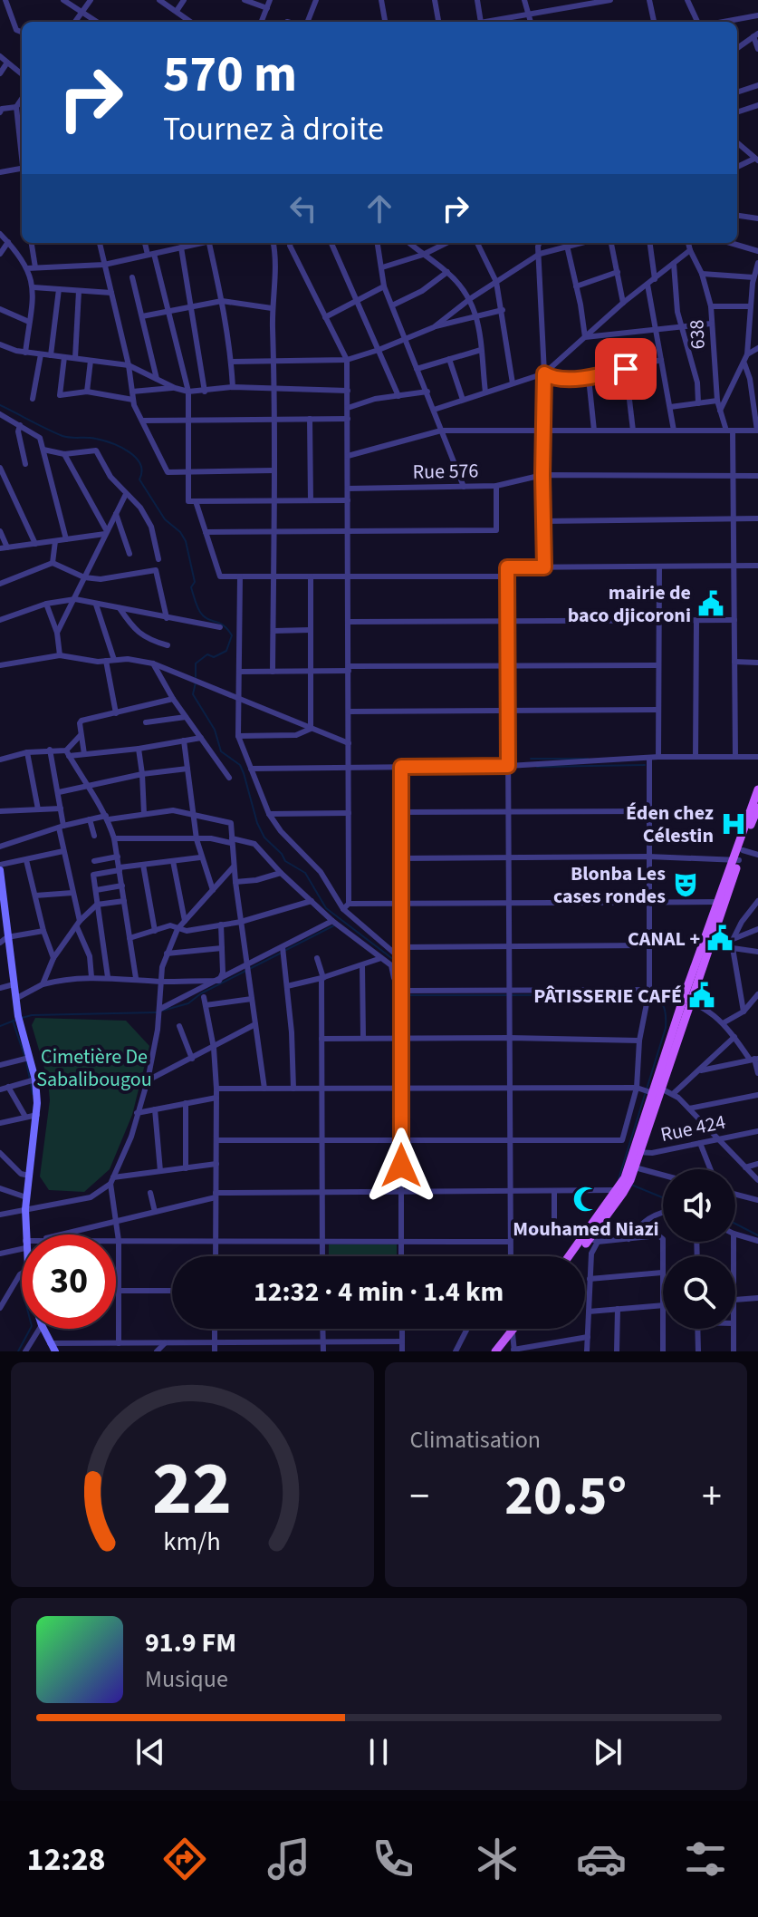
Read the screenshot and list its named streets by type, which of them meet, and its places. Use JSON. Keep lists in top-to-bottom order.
{
  "streets": {
    "street": ["638", "Rue 576", "Rue 424"]
  },
  "crossings": [
    ["638", "Rue 576"]
  ],
  "parks": ["Cimetière De Sabalibougou"],
  "places": {
    "public building": ["mairie de baco djicoroni", "CANAL +", "PÂTISSERIE CAFÉ"],
    "hospital": ["Éden chez Célestin"],
    "theatre": ["Blonba Les cases rondes"],
    "mosque": ["Mouhamed Niazi"]
  },
  "page": {
    "turn": ["570 m", "Tournez à droite"],
    "limit": "30",
    "trip": "12:32 · 4 min · 1.4 km",
    "tile": "Climatisation",
    "heat": ["−", "20.5°", "+"],
    "song": ["91.9 FM", "Musique"],
    "tabs": "12:28",
    "gauge": ["22", "km/h"]
  }
}
